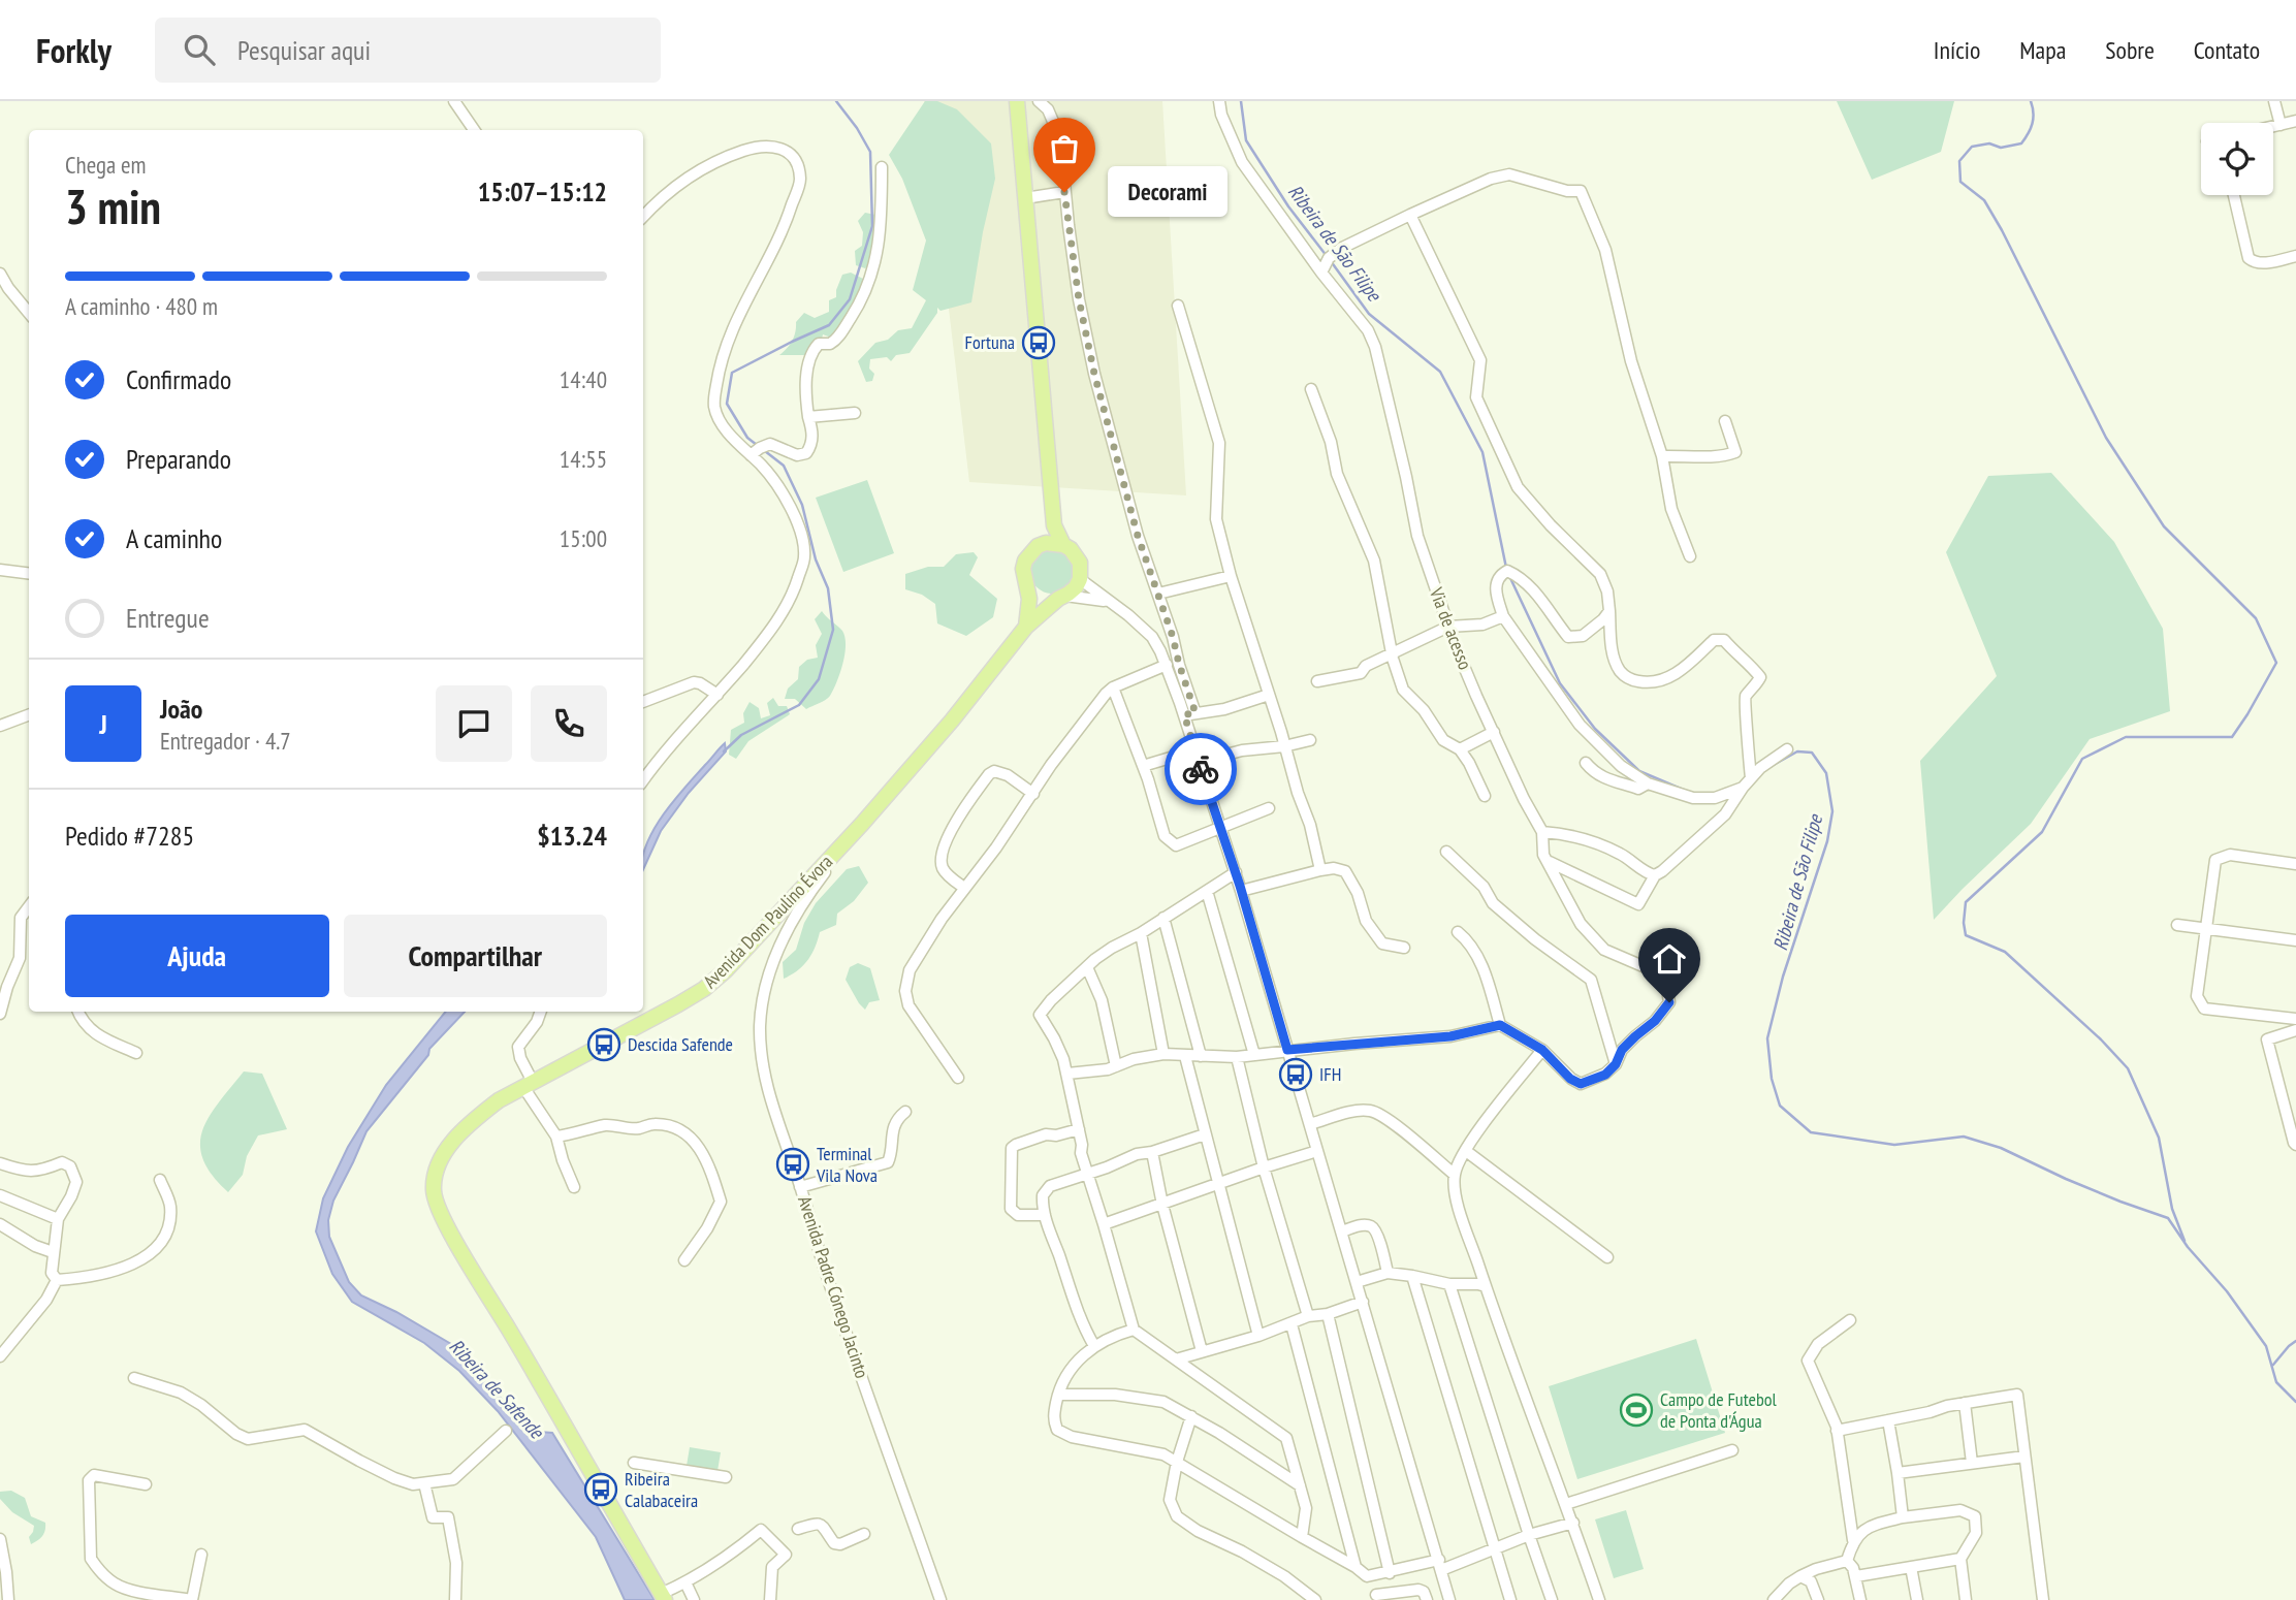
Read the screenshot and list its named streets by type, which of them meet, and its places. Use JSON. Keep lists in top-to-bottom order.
{
  "streets": {
    "main road": ["Avenida Dom Paulino Évora"],
    "street": ["Via de acesso", "Avenida Padre Cónego Jacinto"]
  },
  "crossings": [
    ["Avenida Dom Paulino Évora", "Avenida Padre Cónego Jacinto"]
  ],
  "water": ["Ribeira de São Filipe", "Ribeira de Safende"],
  "places": {
    "other": ["Decorami"],
    "bus stop": [
      "Fortuna",
      "Descida Safende",
      "IFH",
      "Terminal Vila Nova",
      "Ribeira Calabaceira"
    ],
    "sports": ["Campo de Futebol de Ponta d'Água"]
  },
  "page": {
    "header": "Forkly",
    "search": "Pesquisar aqui",
    "nav": [
      "Início",
      "Mapa",
      "Sobre",
      "Contato"
    ],
    "heading": ["3 min", "Chega em", "15:07–15:12"],
    "panel": [
      "João",
      "Entregador · 4.7",
      "Pedido #7285",
      "$13.24"
    ],
    "bubble": "Decorami",
    "bar": "A caminho · 480 m",
    "list": [
      ["Confirmado", "14:40"],
      ["Preparando", "14:55"],
      ["A caminho", "15:00"],
      "Entregue"
    ],
    "round": "J",
    "buttons": ["Ajuda", "Compartilhar"]
  }
}
